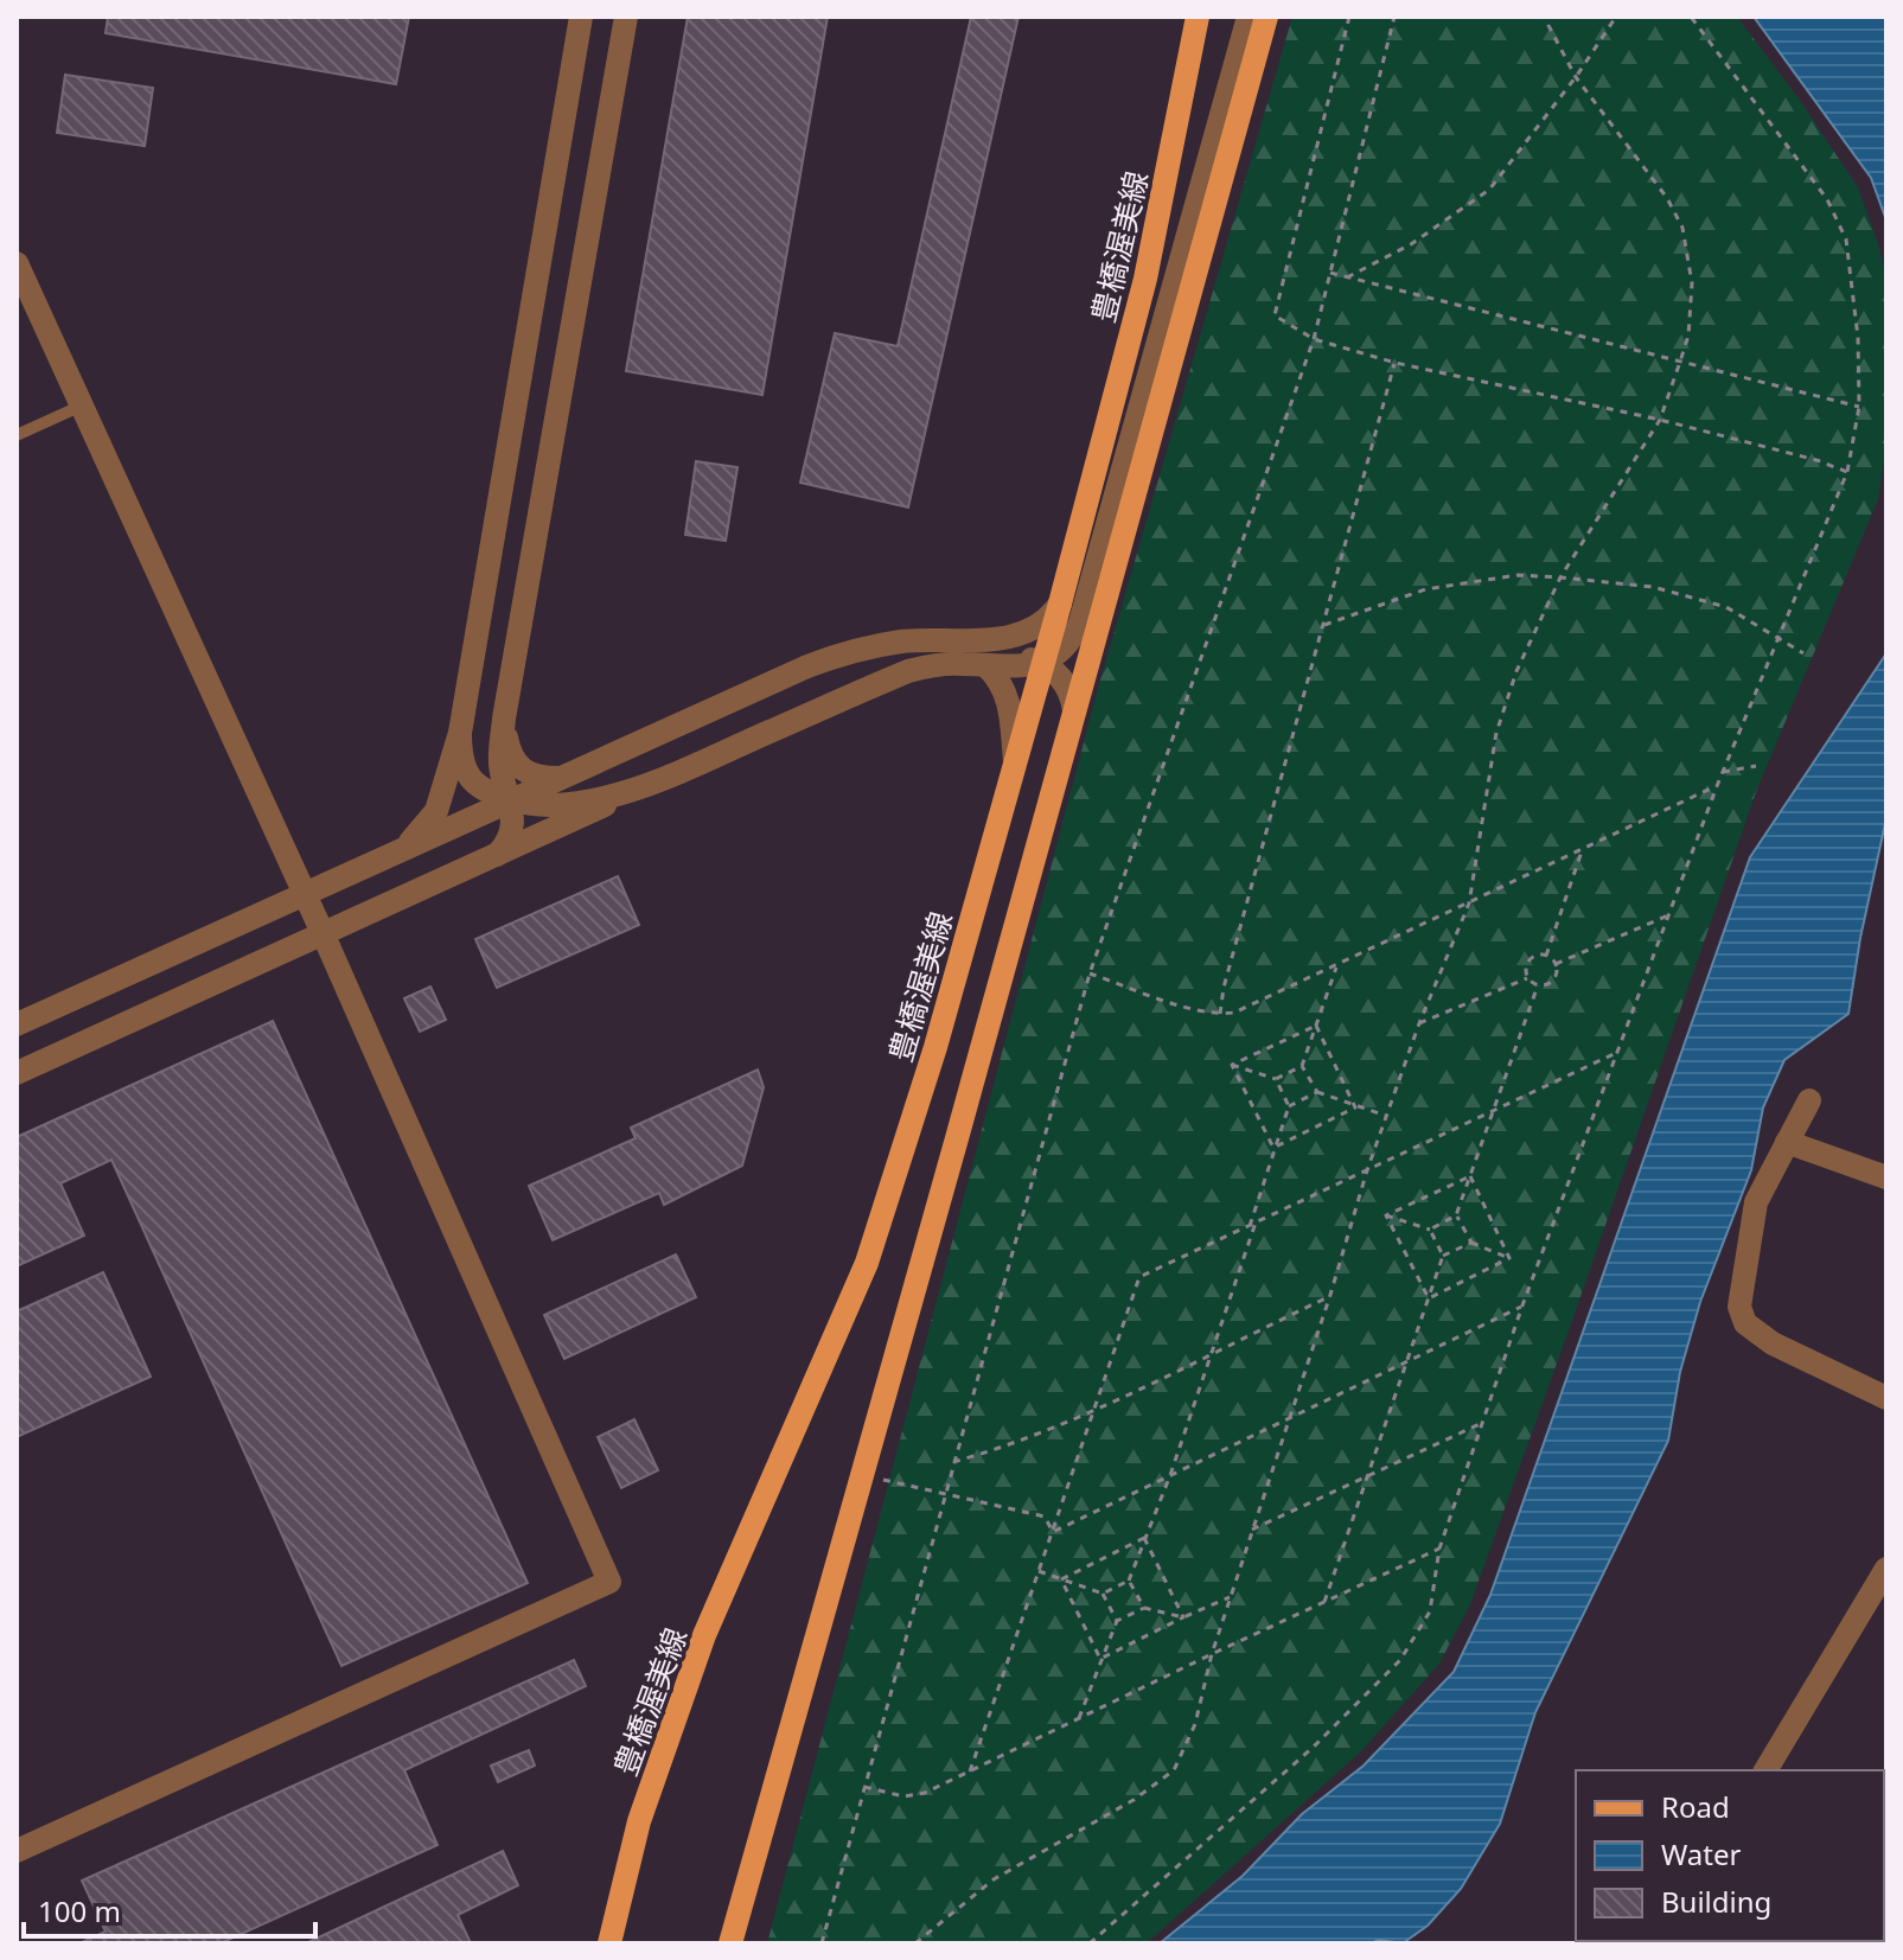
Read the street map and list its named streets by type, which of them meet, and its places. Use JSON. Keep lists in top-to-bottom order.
{
  "streets": {
    "main road": ["豊橋渥美線"]
  },
  "legend": ["Road", "Water", "Building"],
  "scale_bar": "100 m"
}
